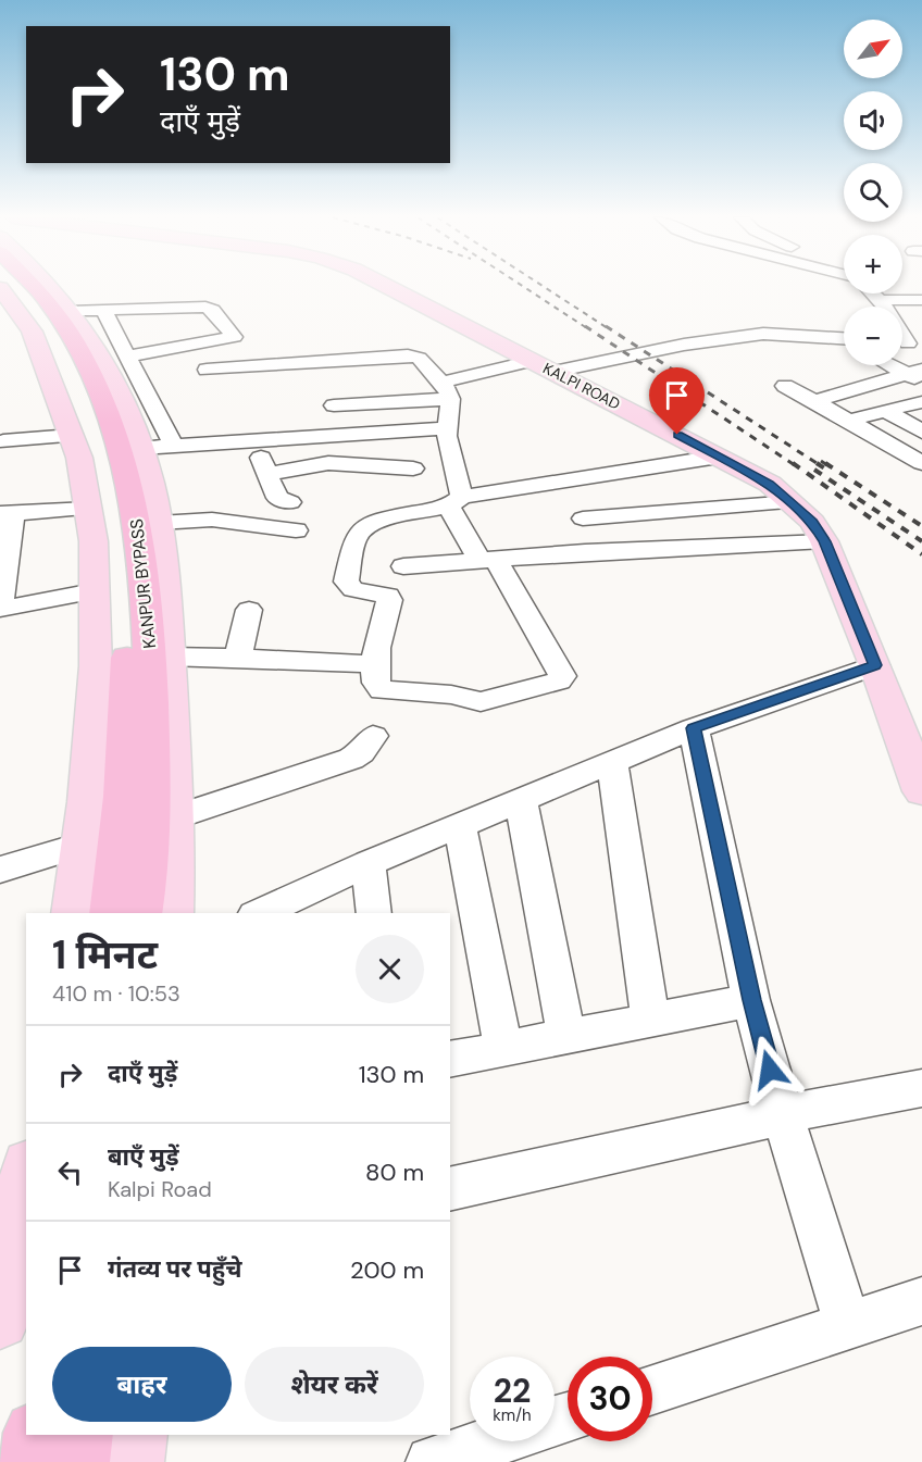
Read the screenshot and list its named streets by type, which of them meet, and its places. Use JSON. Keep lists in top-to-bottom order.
{
  "streets": {
    "highway": ["KANPUR BYPASS"],
    "main road": ["KALPI ROAD"]
  },
  "north": "top right",
  "page": {
    "map_buttons": ["+", "−"],
    "turn": ["130 m", "दाएँ मुड़ें"],
    "heading": ["1 मिनट", "410 m · 10:53"],
    "list": [
      {
        "name": "दाएँ मुड़ें",
        "value": "130 m"
      },
      {
        "name": "बाएँ मुड़ें",
        "note": "Kalpi Road",
        "value": "80 m"
      },
      {
        "name": "गंतव्य पर पहुँचे",
        "value": "200 m"
      }
    ],
    "buttons": ["बाहर", "शेयर करें"],
    "speed": "22 km/h",
    "limit": "30"
  }
}
